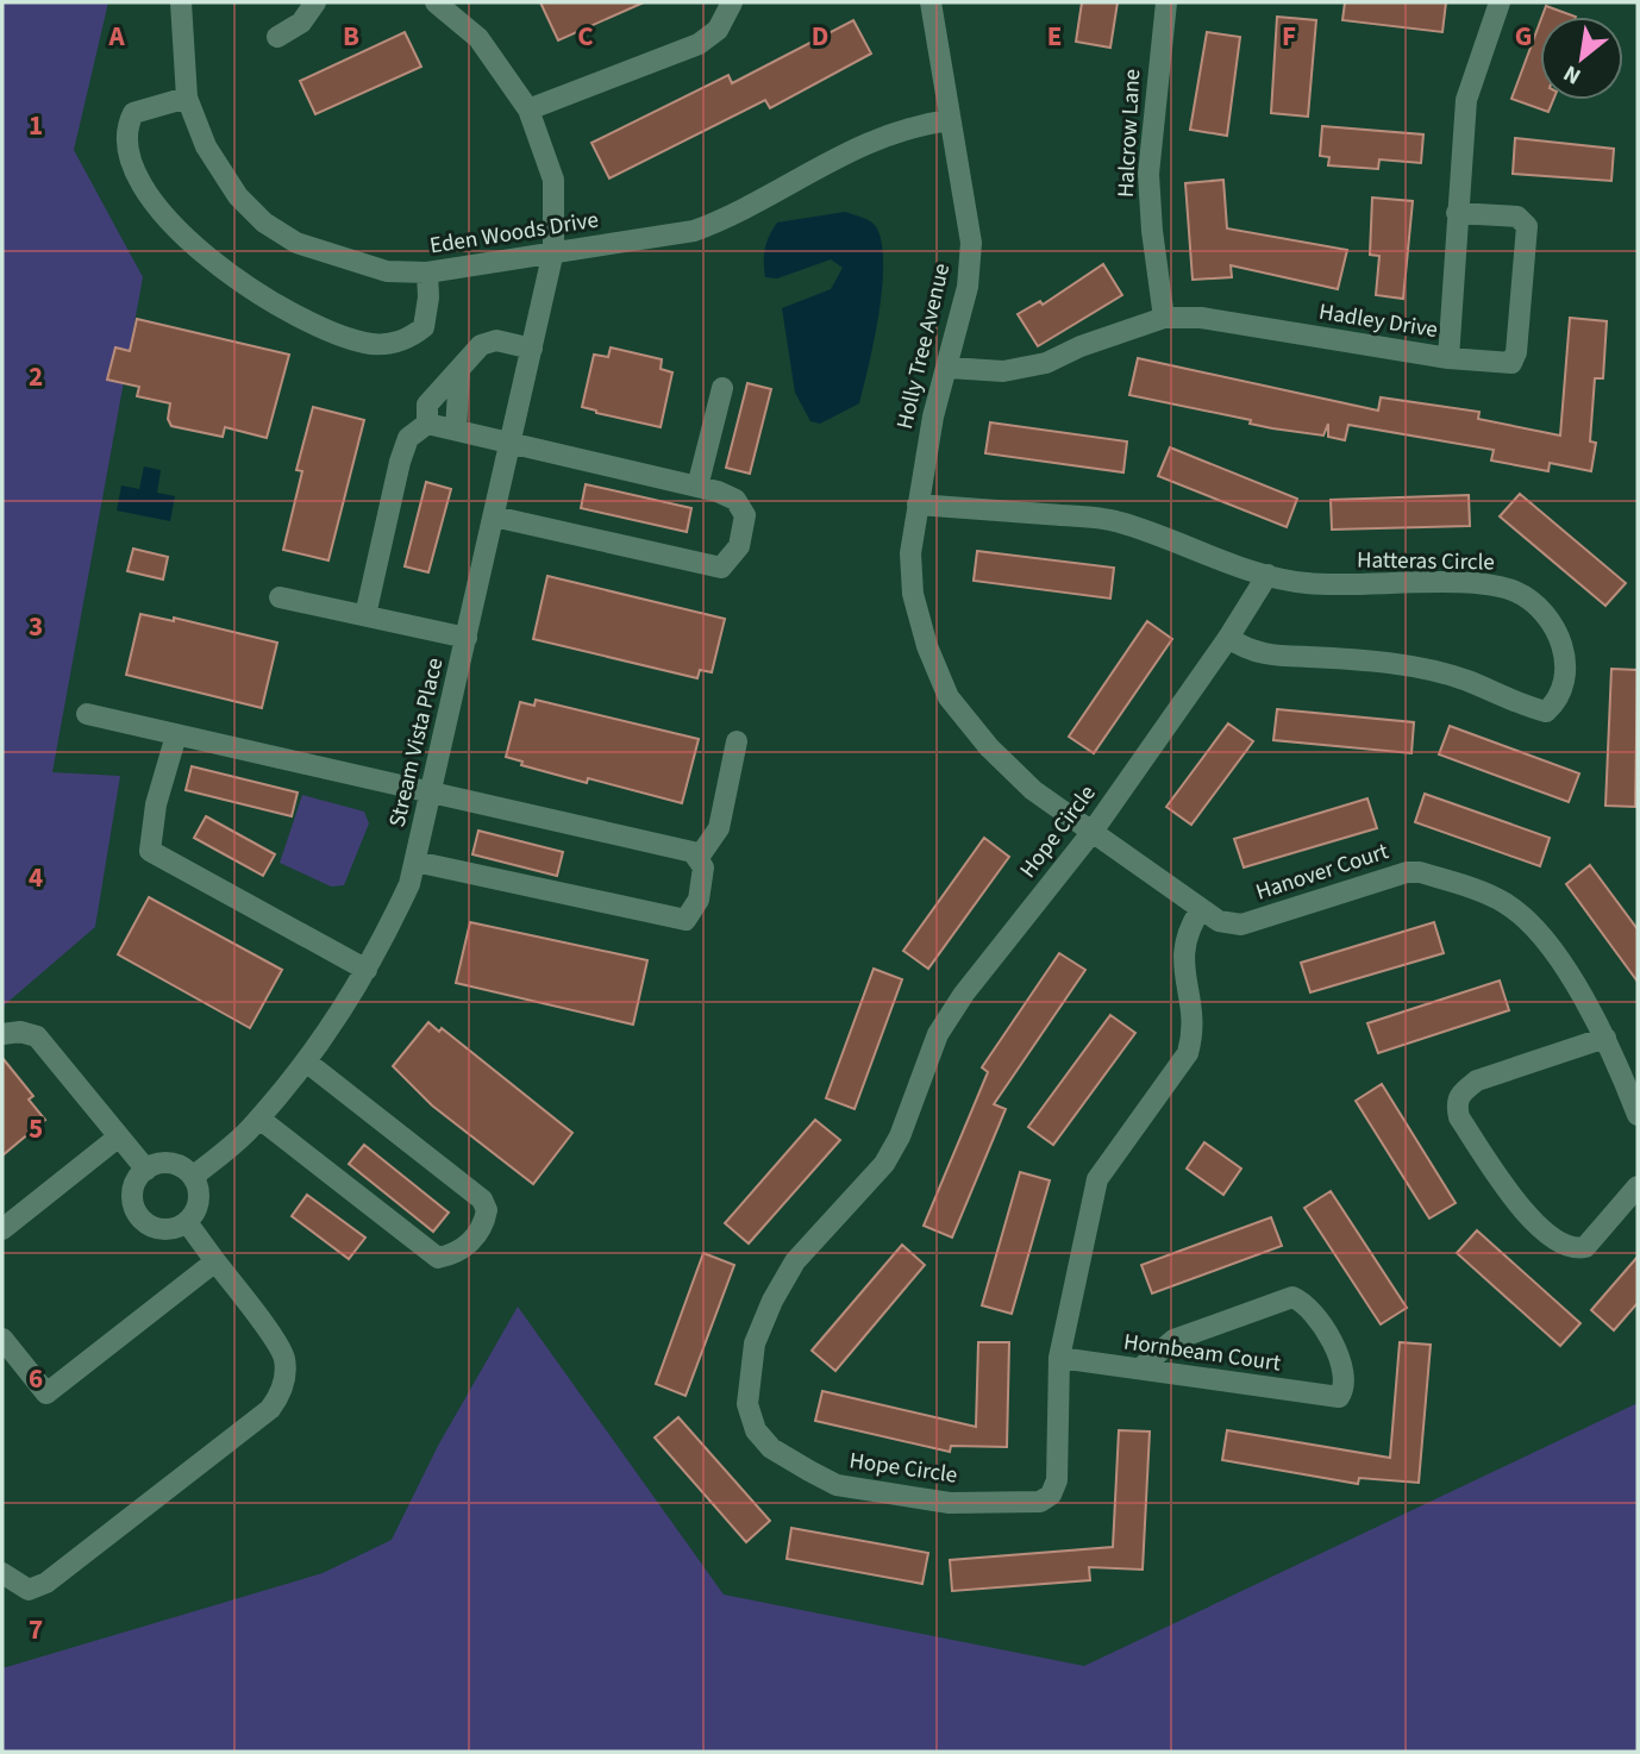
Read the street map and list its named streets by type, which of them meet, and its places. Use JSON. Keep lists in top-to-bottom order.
{
  "streets": {
    "street": [
      "Halcrow Lane",
      "Eden Woods Drive",
      "Hadley Drive",
      "Holly Tree Avenue",
      "Hatteras Circle",
      "Stream Vista Place",
      "Hope Circle",
      "Hanover Court",
      "Hornbeam Court"
    ]
  },
  "crossings": [
    ["Halcrow Lane", "Hadley Drive"],
    ["Eden Woods Drive", "Holly Tree Avenue"],
    ["Eden Woods Drive", "Stream Vista Place"],
    ["Hadley Drive", "Holly Tree Avenue"],
    ["Holly Tree Avenue", "Hatteras Circle"],
    ["Holly Tree Avenue", "Hope Circle"],
    ["Holly Tree Avenue", "Hanover Court"],
    ["Hatteras Circle", "Hope Circle"],
    ["Hope Circle", "Hanover Court"],
    ["Hope Circle", "Hornbeam Court"]
  ],
  "north": "bottom left",
  "grid": {
    "columns": [
      "A",
      "B",
      "C",
      "D",
      "E",
      "F",
      "G"
    ],
    "rows": [
      "1",
      "2",
      "3",
      "4",
      "5",
      "6",
      "7"
    ]
  }
}
